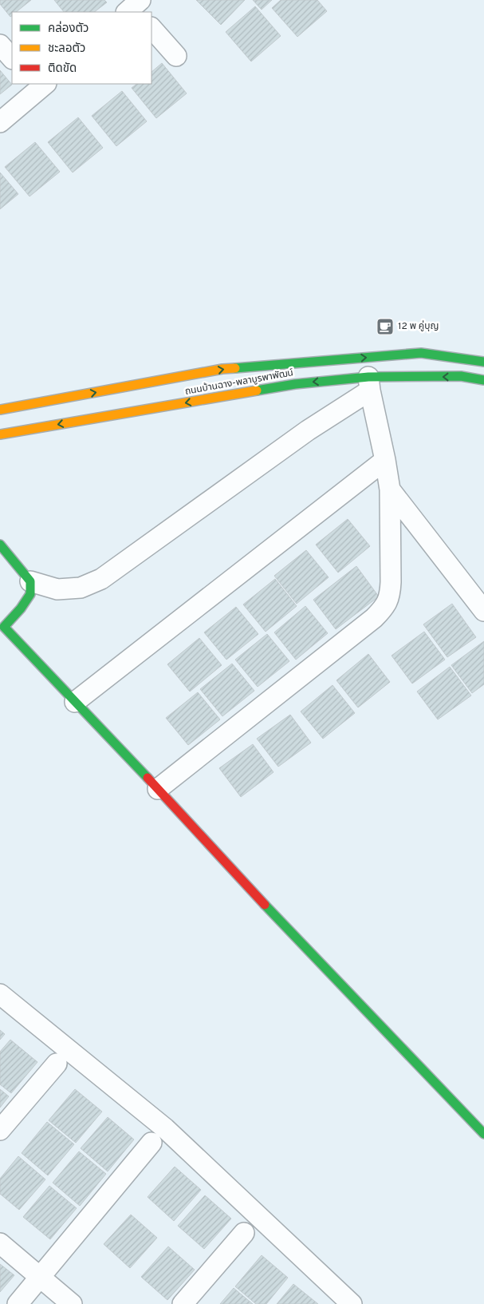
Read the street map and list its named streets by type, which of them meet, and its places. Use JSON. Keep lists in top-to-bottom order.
{
  "streets": {
    "street": ["ถนนบ้านฉาง-พลาบูรพาพัฒน์"]
  },
  "places": {
    "cafe": ["12 พ คู่บุญ"]
  },
  "legend": ["คล่องตัว", "ชะลอตัว", "ติดขัด"]
}
